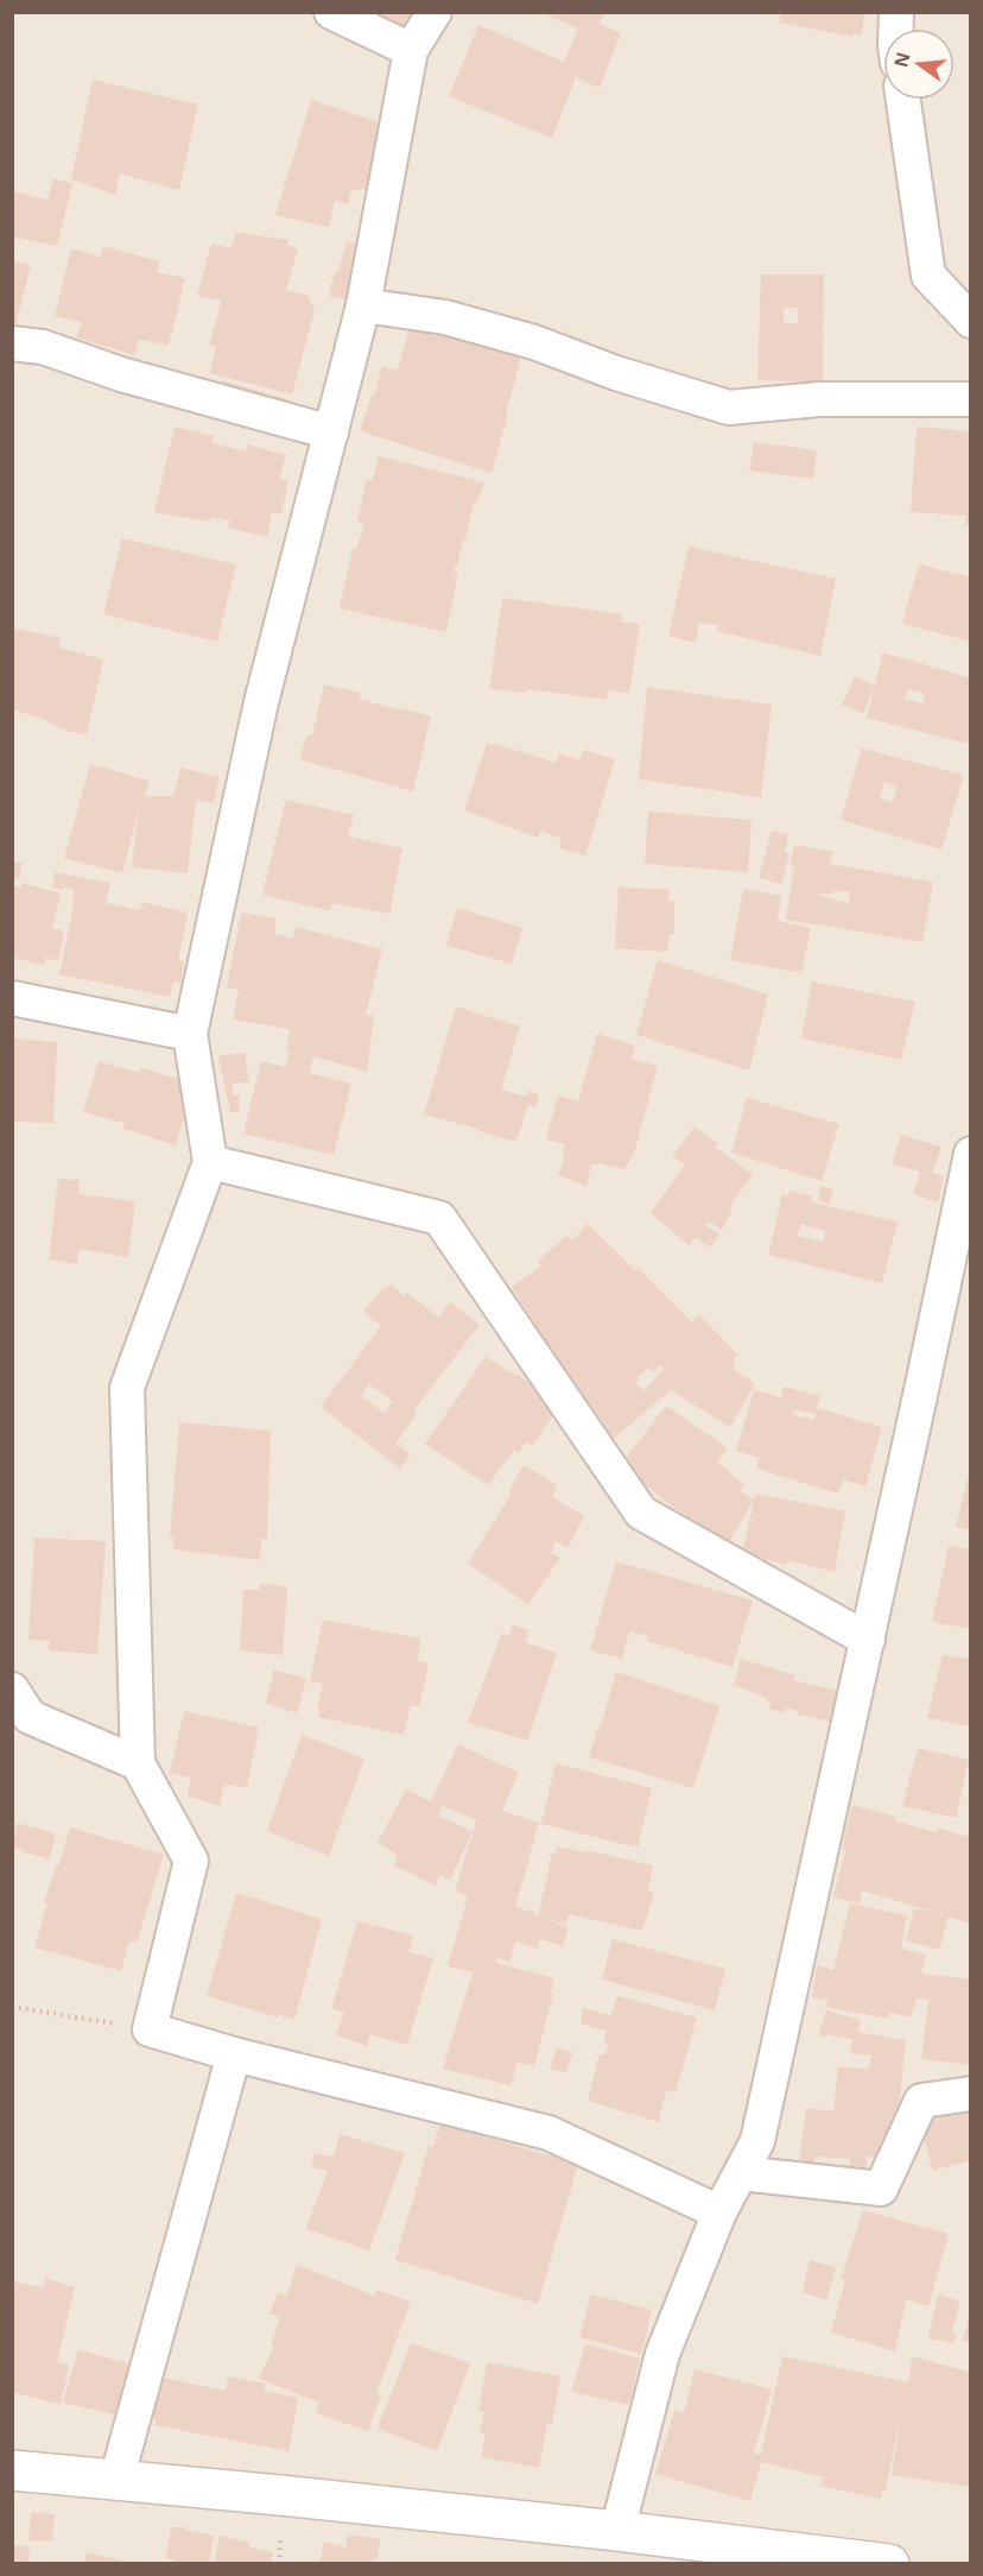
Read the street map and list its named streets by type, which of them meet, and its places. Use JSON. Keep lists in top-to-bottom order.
{
  "north": "left"
}
